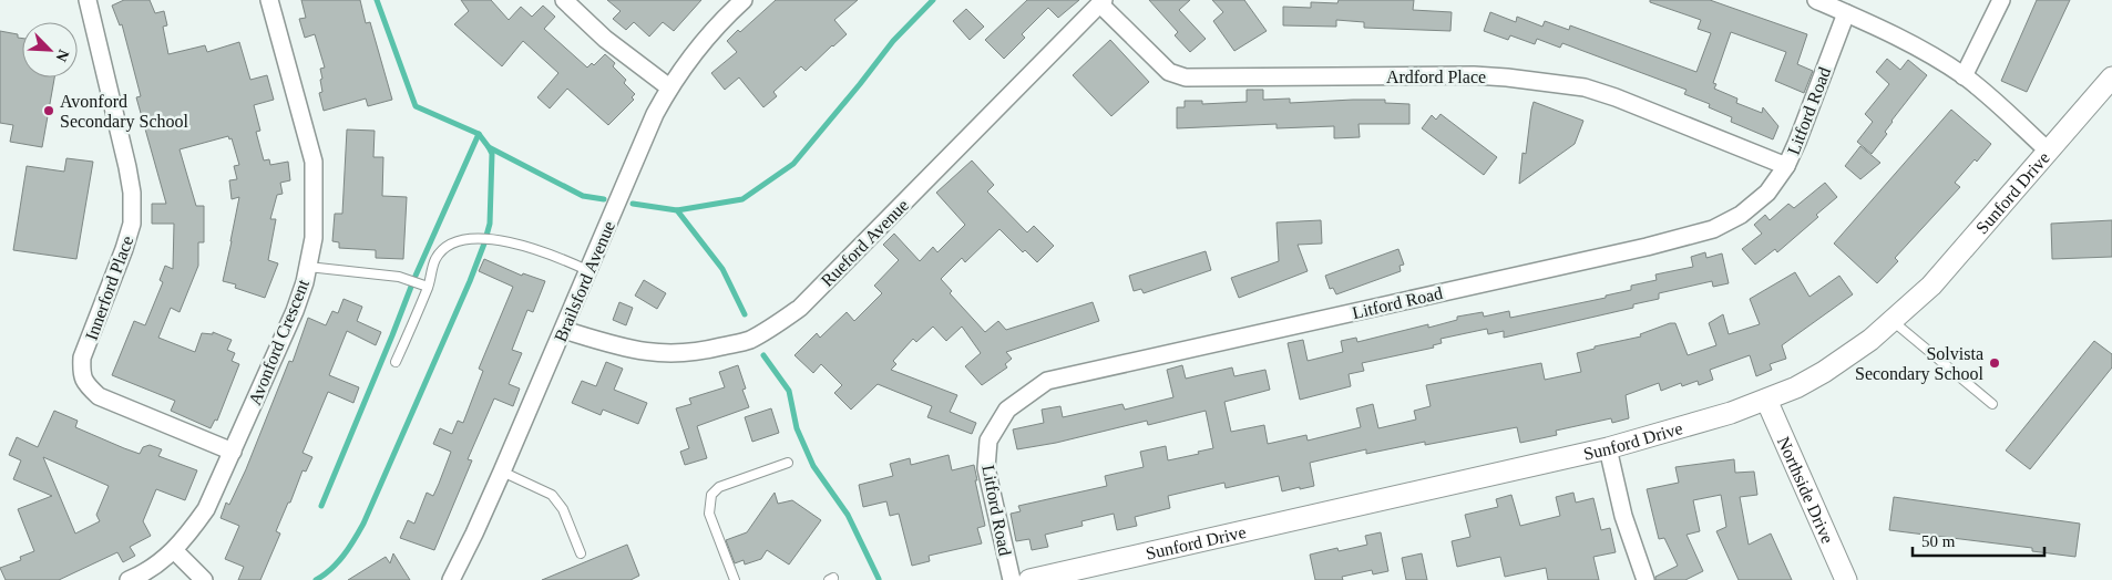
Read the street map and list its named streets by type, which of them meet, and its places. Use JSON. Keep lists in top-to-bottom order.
{
  "streets": {
    "street": [
      "Ardford Place",
      "Litford Road",
      "Sunford Drive",
      "Rueford Avenue",
      "Brailsford Avenue",
      "Innerford Place",
      "Avonford Crescent",
      "Northside Drive"
    ]
  },
  "crossings": [
    ["Ardford Place", "Litford Road"],
    ["Ardford Place", "Rueford Avenue"],
    ["Sunford Drive", "Northside Drive"],
    ["Rueford Avenue", "Brailsford Avenue"],
    ["Innerford Place", "Avonford Crescent"]
  ],
  "places": ["Avonford Secondary School", "Solvista Secondary School"],
  "scale_bar": "50 m",
  "north": "bottom right"
}
